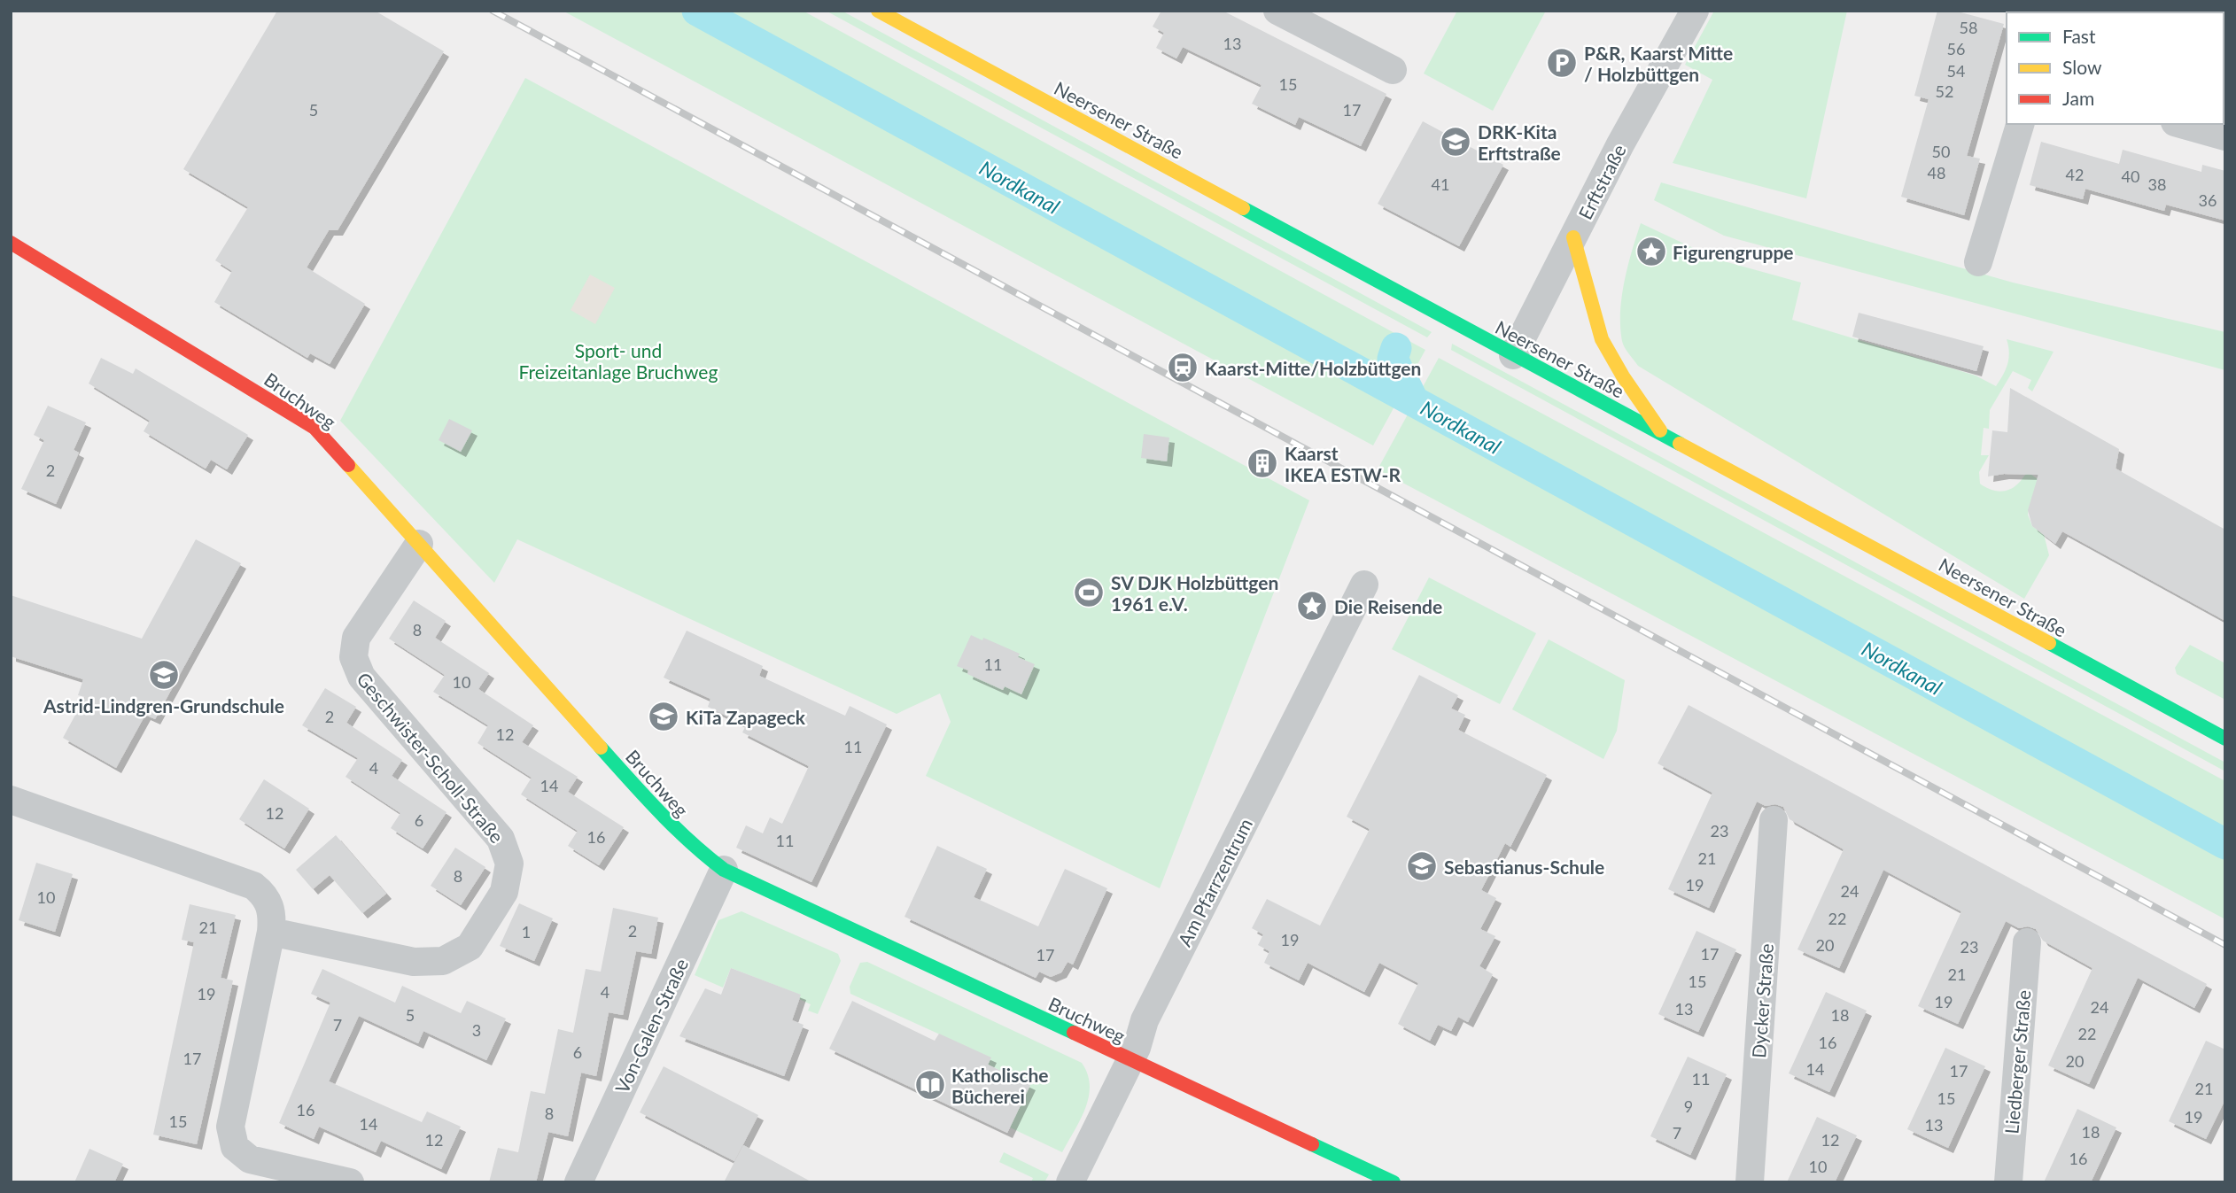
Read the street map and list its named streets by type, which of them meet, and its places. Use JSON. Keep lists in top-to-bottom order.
{
  "streets": {
    "main road": ["Neersener Straße", "Bruchweg"],
    "street": [
      "Erftstraße",
      "Geschwister-Scholl-Straße",
      "Am Pfarrzentrum",
      "Dycker Straße",
      "Von-Galen-Straße",
      "Liedberger Straße"
    ]
  },
  "crossings": [
    ["Neersener Straße", "Erftstraße"],
    ["Bruchweg", "Geschwister-Scholl-Straße"],
    ["Bruchweg", "Am Pfarrzentrum"],
    ["Bruchweg", "Von-Galen-Straße"]
  ],
  "water": ["Nordkanal"],
  "parks": ["Sport- und Freizeitanlage Bruchweg"],
  "places": {
    "parking": ["P&R, Kaarst Mitte / Holzbüttgen"],
    "school or university": [
      "DRK-Kita Erftstraße",
      "Astrid-Lindgren-Grundschule",
      "KiTa Zapageck",
      "Sebastianus-Schule"
    ],
    "place": ["Figurengruppe", "Die Reisende"],
    "station": ["Kaarst-Mitte/Holzbüttgen"],
    "building": ["Kaarst IKEA ESTW-R"],
    "sports": ["SV DJK Holzbüttgen 1961 e.V."],
    "library": ["Katholische Bücherei"]
  },
  "house_numbers": [
    "58",
    "13",
    "56",
    "54",
    "15",
    "52",
    "5",
    "17",
    "50",
    "48",
    "42",
    "40",
    "41",
    "38",
    "36",
    "2",
    "8",
    "11",
    "10",
    "2",
    "12",
    "11",
    "4",
    "14",
    "12",
    "6",
    "23",
    "16",
    "11",
    "21",
    "8",
    "19",
    "24",
    "10",
    "22",
    "21",
    "2",
    "1",
    "19",
    "20",
    "23",
    "17",
    "17",
    "21",
    "15",
    "4",
    "19",
    "19",
    "24",
    "13",
    "5",
    "18",
    "7",
    "3",
    "22",
    "16",
    "6",
    "17",
    "20",
    "14",
    "17",
    "11",
    "21",
    "15",
    "9",
    "16",
    "8",
    "19",
    "15",
    "14",
    "13",
    "18",
    "7",
    "12",
    "12",
    "16",
    "10"
  ],
  "legend": ["Fast", "Slow", "Jam"]
}
